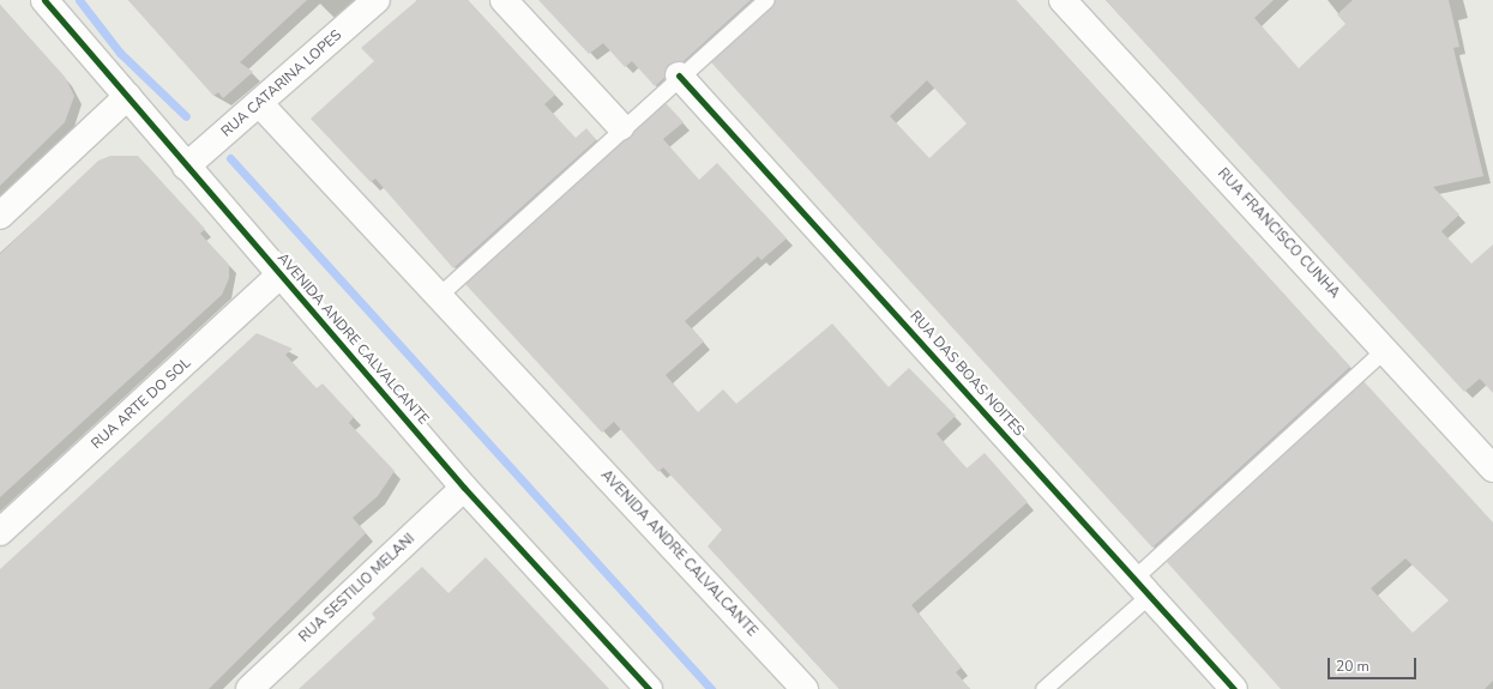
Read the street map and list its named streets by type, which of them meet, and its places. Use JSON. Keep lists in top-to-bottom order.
{
  "streets": {
    "street": [
      "RUA CATARINA LOPES",
      "RUA FRANCISCO CUNHA",
      "AVENIDA ANDRE CALVALCANTE",
      "RUA DAS BOAS NOITES",
      "RUA ARTE DO SOL",
      "RUA SESTILIO MELANI"
    ]
  },
  "crossings": [
    ["RUA CATARINA LOPES", "AVENIDA ANDRE CALVALCANTE"],
    ["AVENIDA ANDRE CALVALCANTE", "RUA ARTE DO SOL"],
    ["AVENIDA ANDRE CALVALCANTE", "RUA SESTILIO MELANI"]
  ],
  "scale_bar": "20 m"
}
